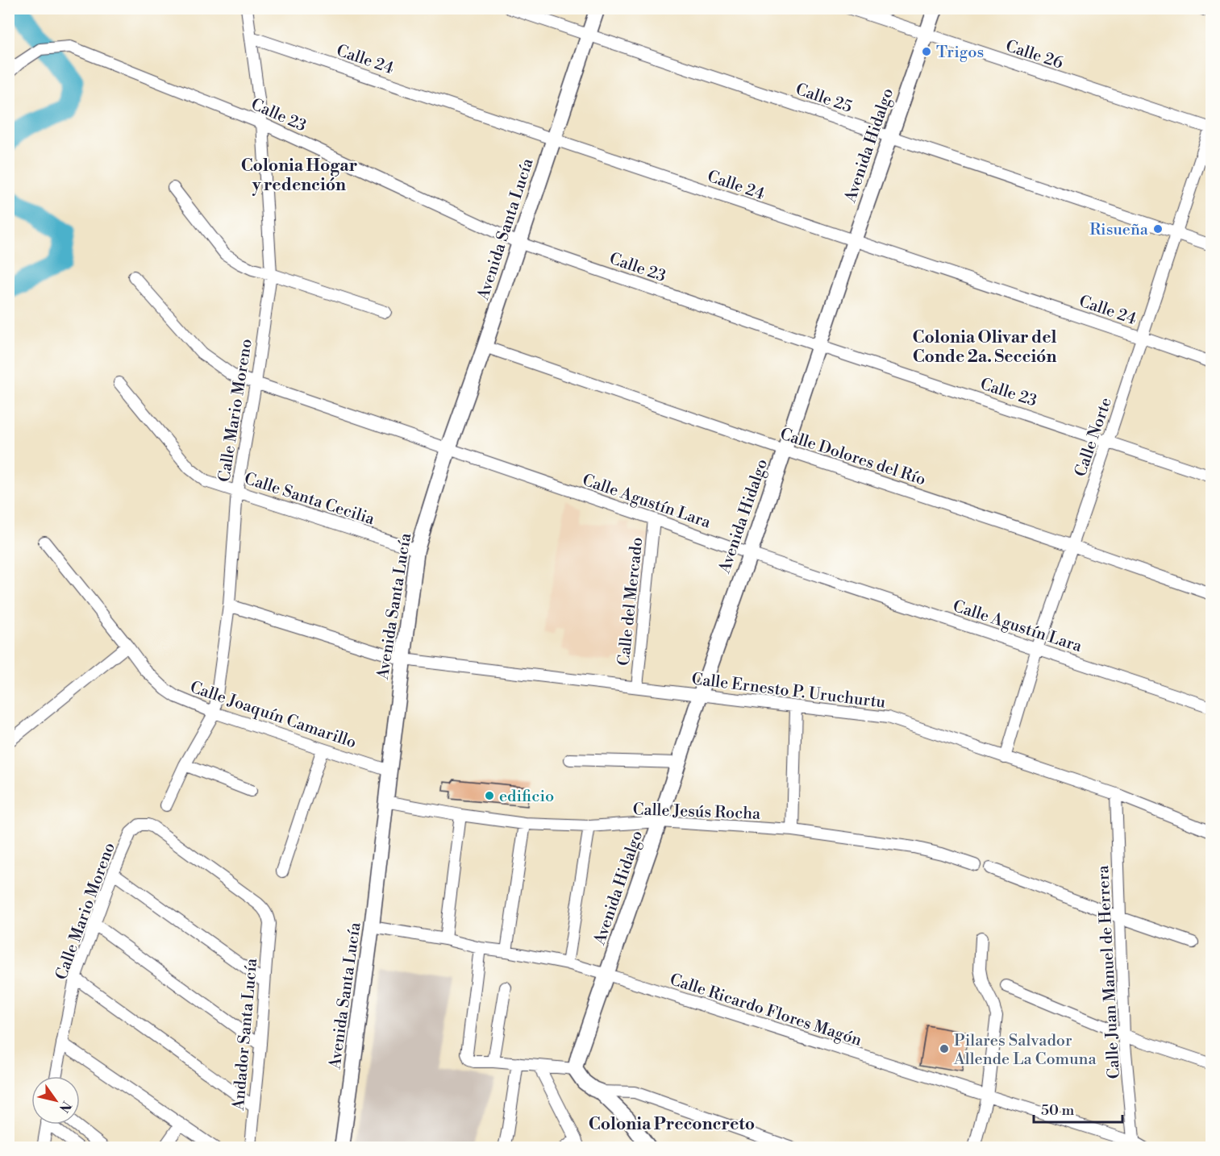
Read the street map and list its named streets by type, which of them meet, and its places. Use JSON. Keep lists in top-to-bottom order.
{
  "streets": {
    "street": [
      "Calle 26",
      "Calle 24",
      "Calle 25",
      "Calle 23",
      "Avenida Hidalgo",
      "Avenida Santa Lucía",
      "Calle Mario Moreno",
      "Calle Norte",
      "Calle Dolores del Río",
      "Calle Santa Cecilia",
      "Calle Agustín Lara",
      "Calle del Mercado",
      "Calle Ernesto P. Uruchurtu",
      "Calle Joaquín Camarillo",
      "Calle Jesús Rocha",
      "Calle Juan Manuel de Herrera",
      "Calle Ricardo Flores Magón",
      "Andador Santa Lucía"
    ]
  },
  "crossings": [
    ["Calle 26", "Avenida Hidalgo"],
    ["Calle 26", "Calle Norte"],
    ["Calle 24", "Avenida Hidalgo"],
    ["Calle 24", "Avenida Santa Lucía"],
    ["Calle 24", "Calle Mario Moreno"],
    ["Calle 24", "Calle Norte"],
    ["Calle 25", "Avenida Hidalgo"],
    ["Calle 25", "Avenida Santa Lucía"],
    ["Calle 25", "Calle Norte"],
    ["Calle 23", "Avenida Hidalgo"],
    ["Calle 23", "Avenida Santa Lucía"],
    ["Calle 23", "Calle Mario Moreno"],
    ["Calle 23", "Calle Norte"],
    ["Avenida Hidalgo", "Calle Dolores del Río"],
    ["Avenida Hidalgo", "Calle Agustín Lara"],
    ["Avenida Hidalgo", "Calle Ernesto P. Uruchurtu"],
    ["Avenida Hidalgo", "Calle Jesús Rocha"],
    ["Avenida Hidalgo", "Calle Ricardo Flores Magón"],
    ["Avenida Santa Lucía", "Calle Dolores del Río"],
    ["Avenida Santa Lucía", "Calle Santa Cecilia"],
    ["Avenida Santa Lucía", "Calle Agustín Lara"],
    ["Avenida Santa Lucía", "Calle Ernesto P. Uruchurtu"],
    ["Avenida Santa Lucía", "Calle Joaquín Camarillo"],
    ["Avenida Santa Lucía", "Calle Jesús Rocha"],
    ["Avenida Santa Lucía", "Calle Ricardo Flores Magón"],
    ["Calle Mario Moreno", "Calle Santa Cecilia"],
    ["Calle Mario Moreno", "Calle Agustín Lara"],
    ["Calle Mario Moreno", "Calle Ernesto P. Uruchurtu"],
    ["Calle Mario Moreno", "Calle Joaquín Camarillo"],
    ["Calle Mario Moreno", "Andador Santa Lucía"],
    ["Calle Norte", "Calle Dolores del Río"],
    ["Calle Norte", "Calle Agustín Lara"],
    ["Calle Norte", "Calle Ernesto P. Uruchurtu"],
    ["Calle Agustín Lara", "Calle del Mercado"],
    ["Calle del Mercado", "Calle Ernesto P. Uruchurtu"],
    ["Calle Ernesto P. Uruchurtu", "Calle Juan Manuel de Herrera"],
    ["Calle Juan Manuel de Herrera", "Calle Ricardo Flores Magón"]
  ],
  "districts": ["Colonia Hogar y redención", "Colonia Olivar del Conde 2a. Sección", "Colonia Preconcreto"],
  "places": [
    "Trigos",
    "Risueña",
    "edificio",
    "Pilares Salvador Allende La Comuna"
  ],
  "scale_bar": "50 m",
  "north": "bottom right"
}
